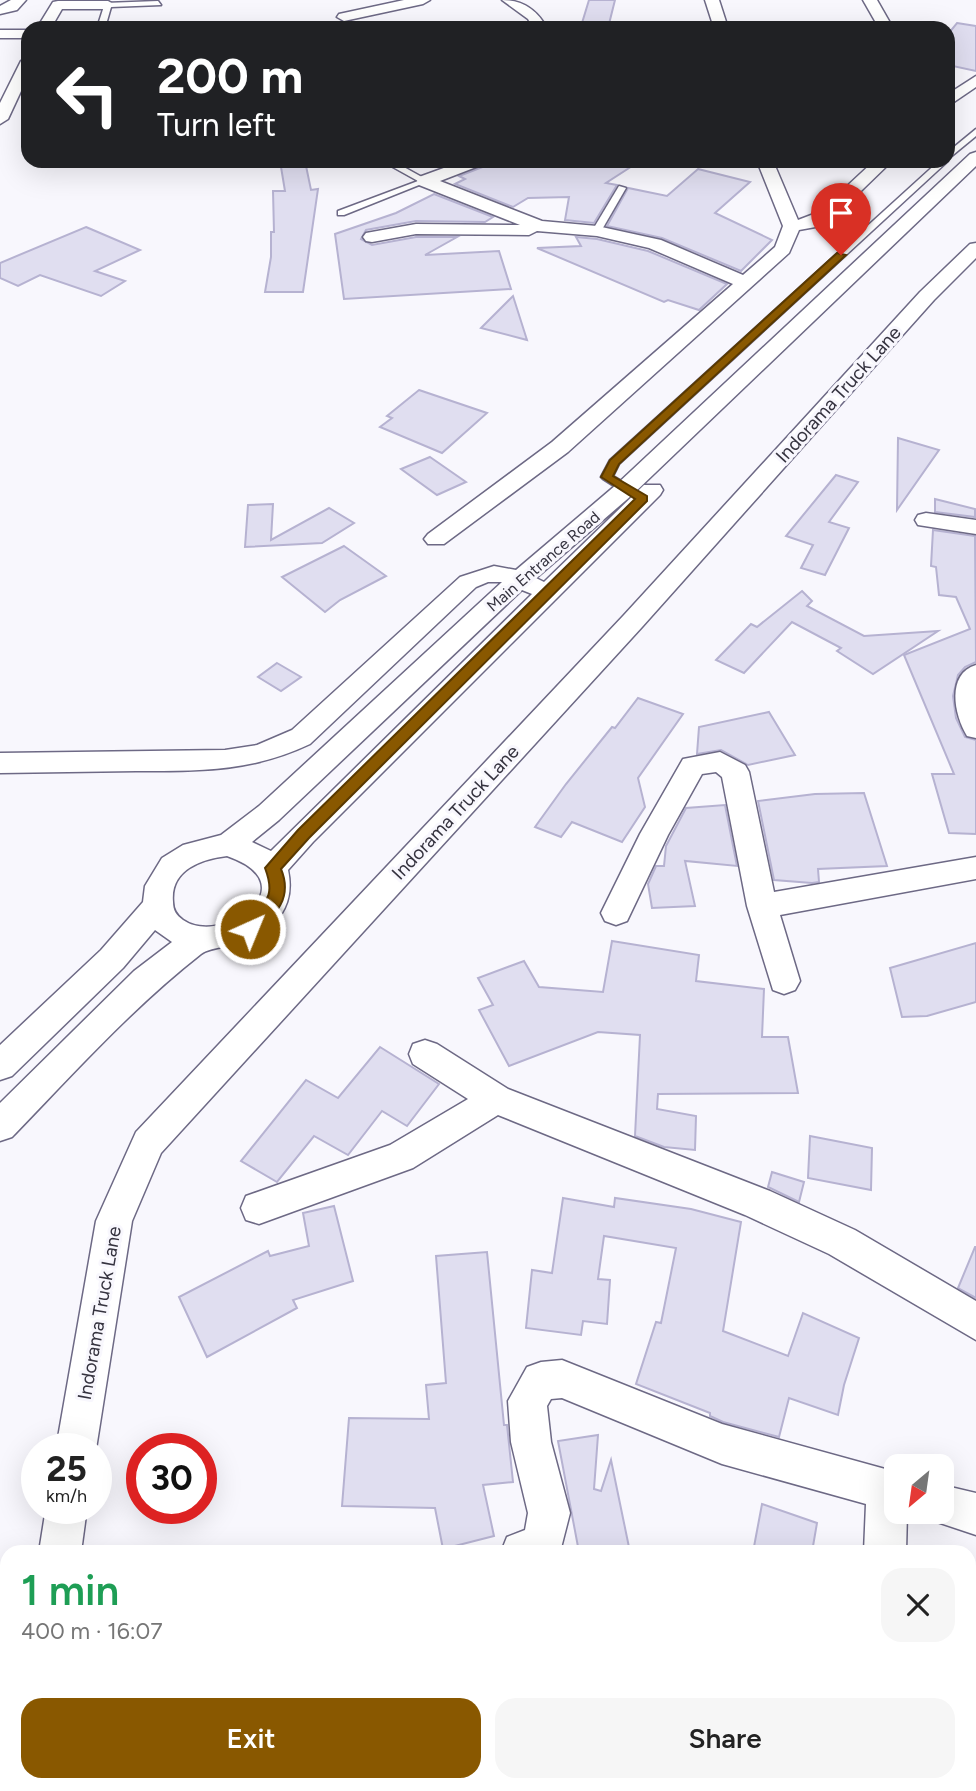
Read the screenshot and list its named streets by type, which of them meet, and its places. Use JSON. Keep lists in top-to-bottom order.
{
  "streets": {
    "street": ["Indorama Truck Lane", "Main Entrance Road"]
  },
  "north": "bottom left",
  "page": {
    "turn": ["200 m", "Turn left"],
    "speed": "25 km/h",
    "limit": "30",
    "heading": ["1 min", "400 m · 16:07"],
    "buttons": ["Exit", "Share"]
  }
}
